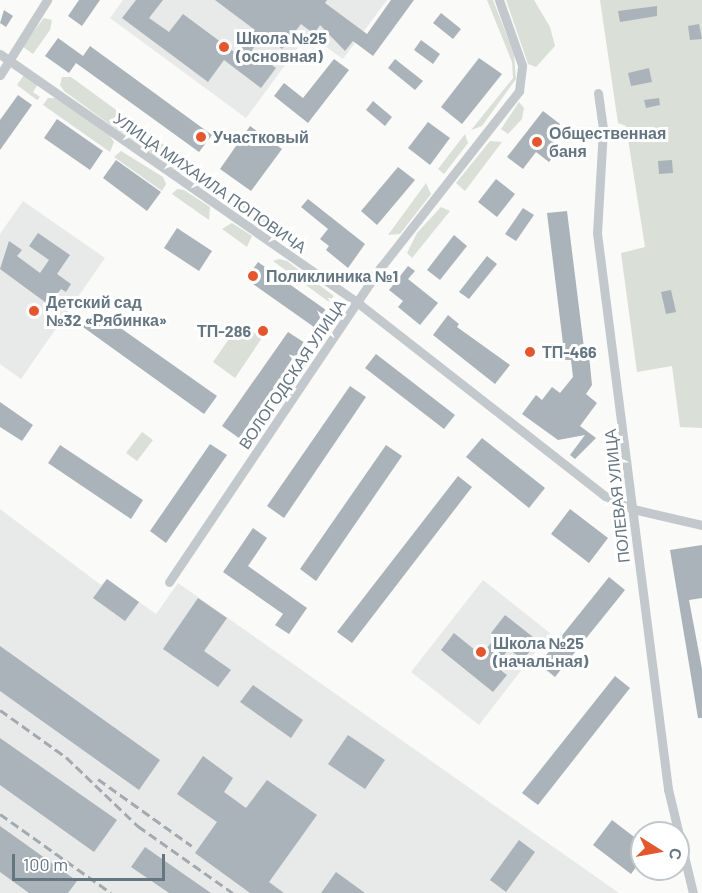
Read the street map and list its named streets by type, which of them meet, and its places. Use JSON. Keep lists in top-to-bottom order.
{
  "streets": {
    "street": ["УЛИЦА МИХАИЛА ПОПОВИЧА", "ВОЛОГОДСКАЯ УЛИЦА", "ПОЛЕВАЯ УЛИЦА"]
  },
  "crossings": [
    ["УЛИЦА МИХАИЛА ПОПОВИЧА", "ВОЛОГОДСКАЯ УЛИЦА"],
    ["УЛИЦА МИХАИЛА ПОПОВИЧА", "ПОЛЕВАЯ УЛИЦА"]
  ],
  "places": [
    "Школа №25 (основная)",
    "Участковый",
    "Общественная баня",
    "Поликлиника №1",
    "Детский сад №32 «Рябинка»",
    "ТП-286",
    "ТП-466",
    "Школа №25 (начальная)"
  ],
  "scale_bar": "100 m",
  "north": "right"
}
